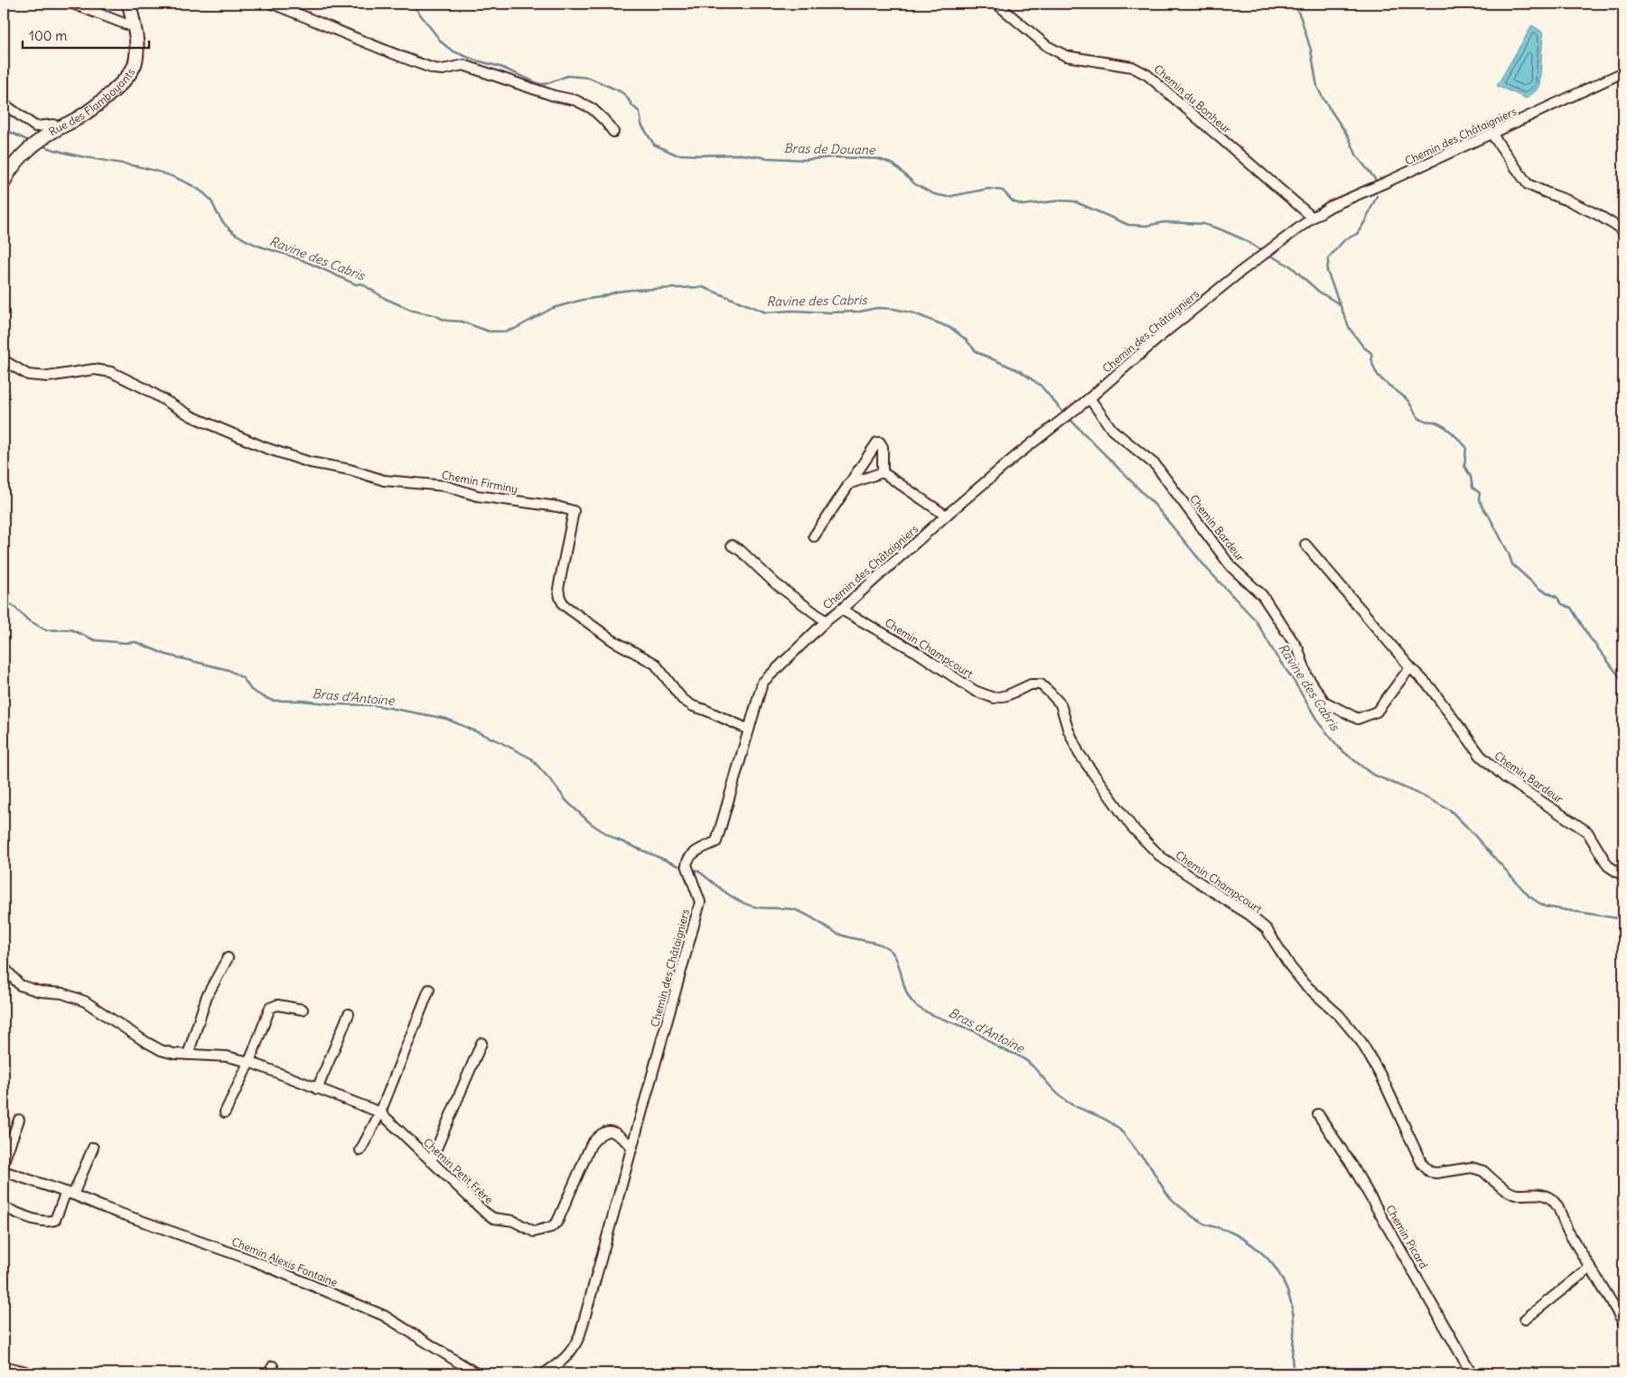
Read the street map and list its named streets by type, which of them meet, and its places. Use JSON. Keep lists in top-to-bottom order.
{
  "streets": {
    "main road": ["Rue des Flamboyants"],
    "street": [
      "Chemin du Bonheur",
      "Chemin des Châtaigniers",
      "Chemin Firminy",
      "Chemin Bardeur",
      "Chemin Champcourt",
      "Chemin Petit Frère",
      "Chemin Picard",
      "Chemin Alexis Fontaine"
    ]
  },
  "crossings": [
    ["Chemin du Bonheur", "Chemin des Châtaigniers"],
    ["Chemin des Châtaigniers", "Chemin Firminy"],
    ["Chemin des Châtaigniers", "Chemin Bardeur"],
    ["Chemin des Châtaigniers", "Chemin Champcourt"],
    ["Chemin des Châtaigniers", "Chemin Petit Frère"]
  ],
  "water": ["Bras de Douane", "Ravine des Cabris", "Bras d'Antoine"],
  "scale_bar": "100 m"
}
